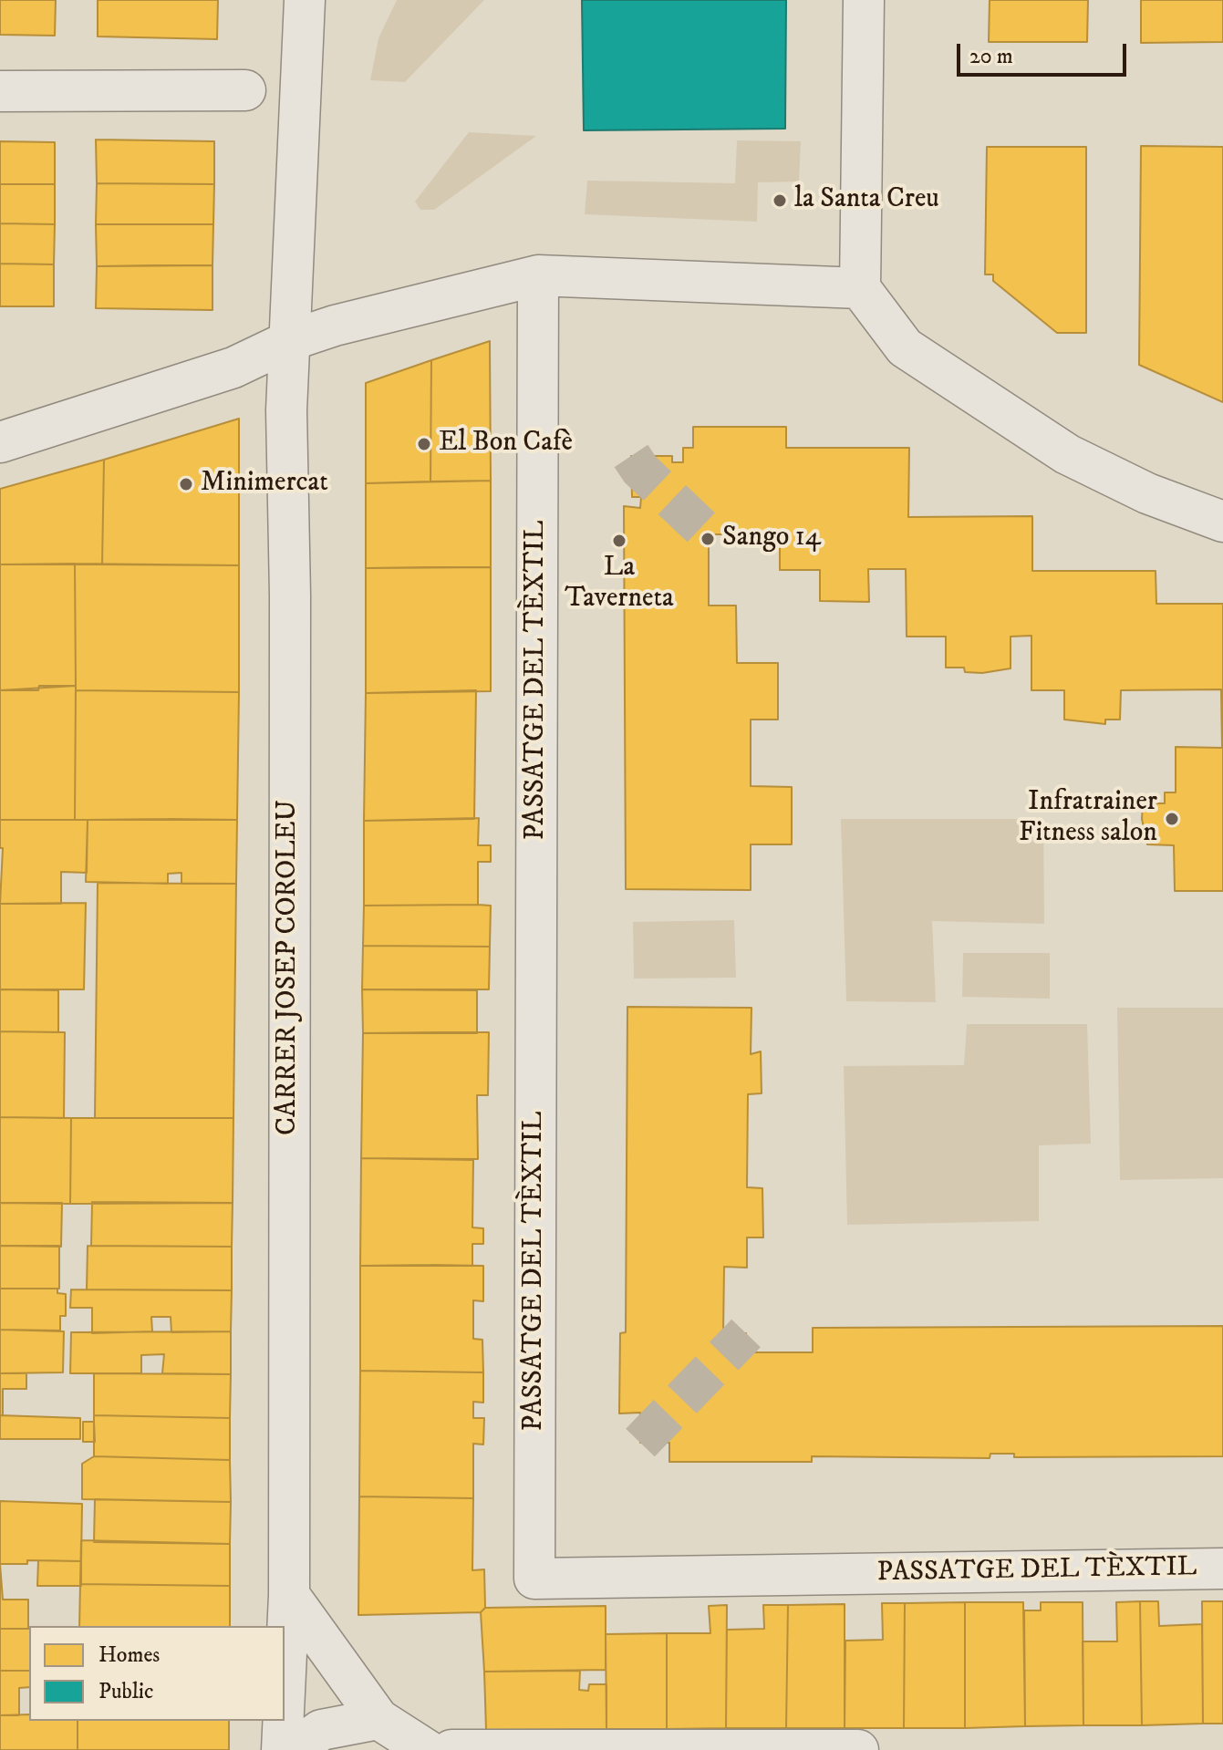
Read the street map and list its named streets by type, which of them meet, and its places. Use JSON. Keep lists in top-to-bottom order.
{
  "streets": {
    "street": ["PASSATGE DEL TÈXTIL", "CARRER JOSEP COROLEU"]
  },
  "places": [
    "la Santa Creu",
    "El Bon Cafè",
    "Minimercat",
    "Sango 14",
    "La Taverneta",
    "Infratrainer Fitness salon"
  ],
  "legend": ["Homes", "Public"],
  "scale_bar": "20 m"
}
